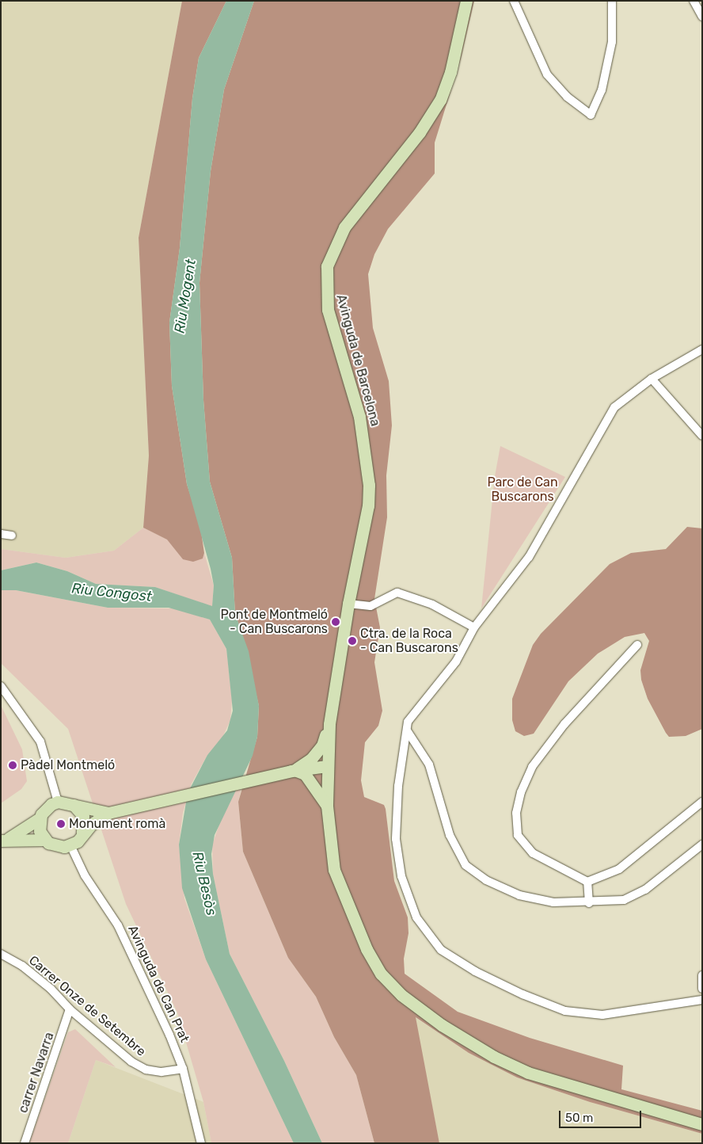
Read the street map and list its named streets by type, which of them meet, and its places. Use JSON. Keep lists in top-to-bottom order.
{
  "streets": {
    "street": [
      "Avinguda de Barcelona",
      "Avinguda de Can Prat",
      "Carrer Onze de Setembre",
      "carrer Navarra"
    ]
  },
  "crossings": [
    ["Avinguda de Can Prat", "Carrer Onze de Setembre"],
    ["Carrer Onze de Setembre", "carrer Navarra"]
  ],
  "water": ["Riu Mogent", "Riu Congost", "Riu Besòs"],
  "parks": ["Parc de Can Buscarons"],
  "places": [
    "Pont de Montmeló - Can Buscarons",
    "Ctra. de la Roca - Can Buscarons",
    "Pàdel Montmeló",
    "Monument romà"
  ],
  "scale_bar": "50 m"
}
